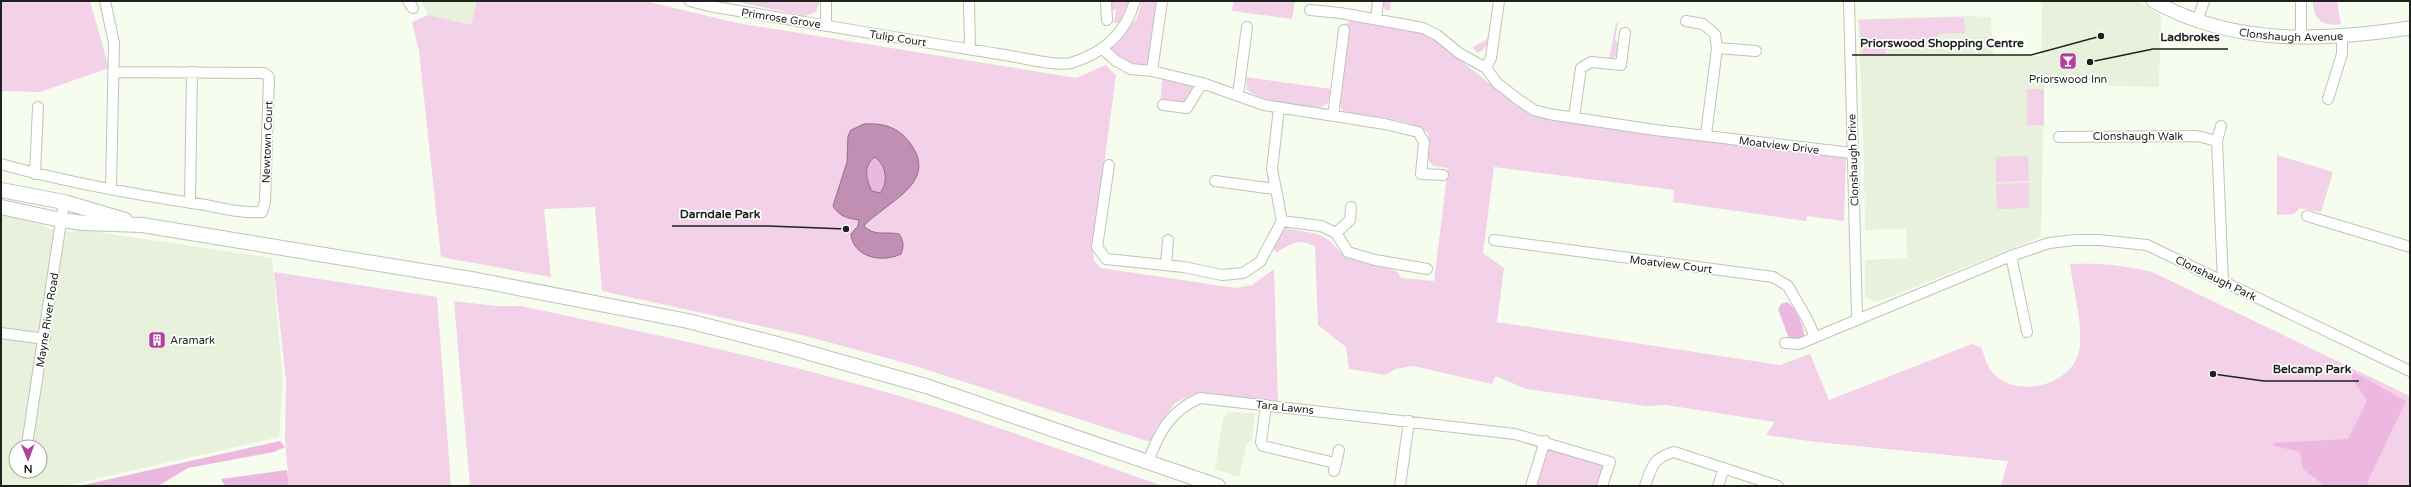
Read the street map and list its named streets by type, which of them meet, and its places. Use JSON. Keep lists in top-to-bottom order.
{
  "streets": {
    "street": [
      "Primrose Grove",
      "Clonshaugh Avenue",
      "Tulip Court",
      "Clonshaugh Walk",
      "Newtown Court",
      "Moatview Drive",
      "Clonshaugh Drive",
      "Moatview Court",
      "Clonshaugh Park",
      "Mayne River Road",
      "Tara Lawns"
    ]
  },
  "crossings": [
    ["Primrose Grove", "Tulip Court"],
    ["Moatview Drive", "Clonshaugh Drive"]
  ],
  "places": {
    "other": [
      "Priorswood Shopping Centre",
      "Ladbrokes",
      "Darndale Park",
      "Belcamp Park"
    ],
    "bar": ["Priorswood Inn"],
    "building": ["Aramark"]
  },
  "north": "bottom"
}
